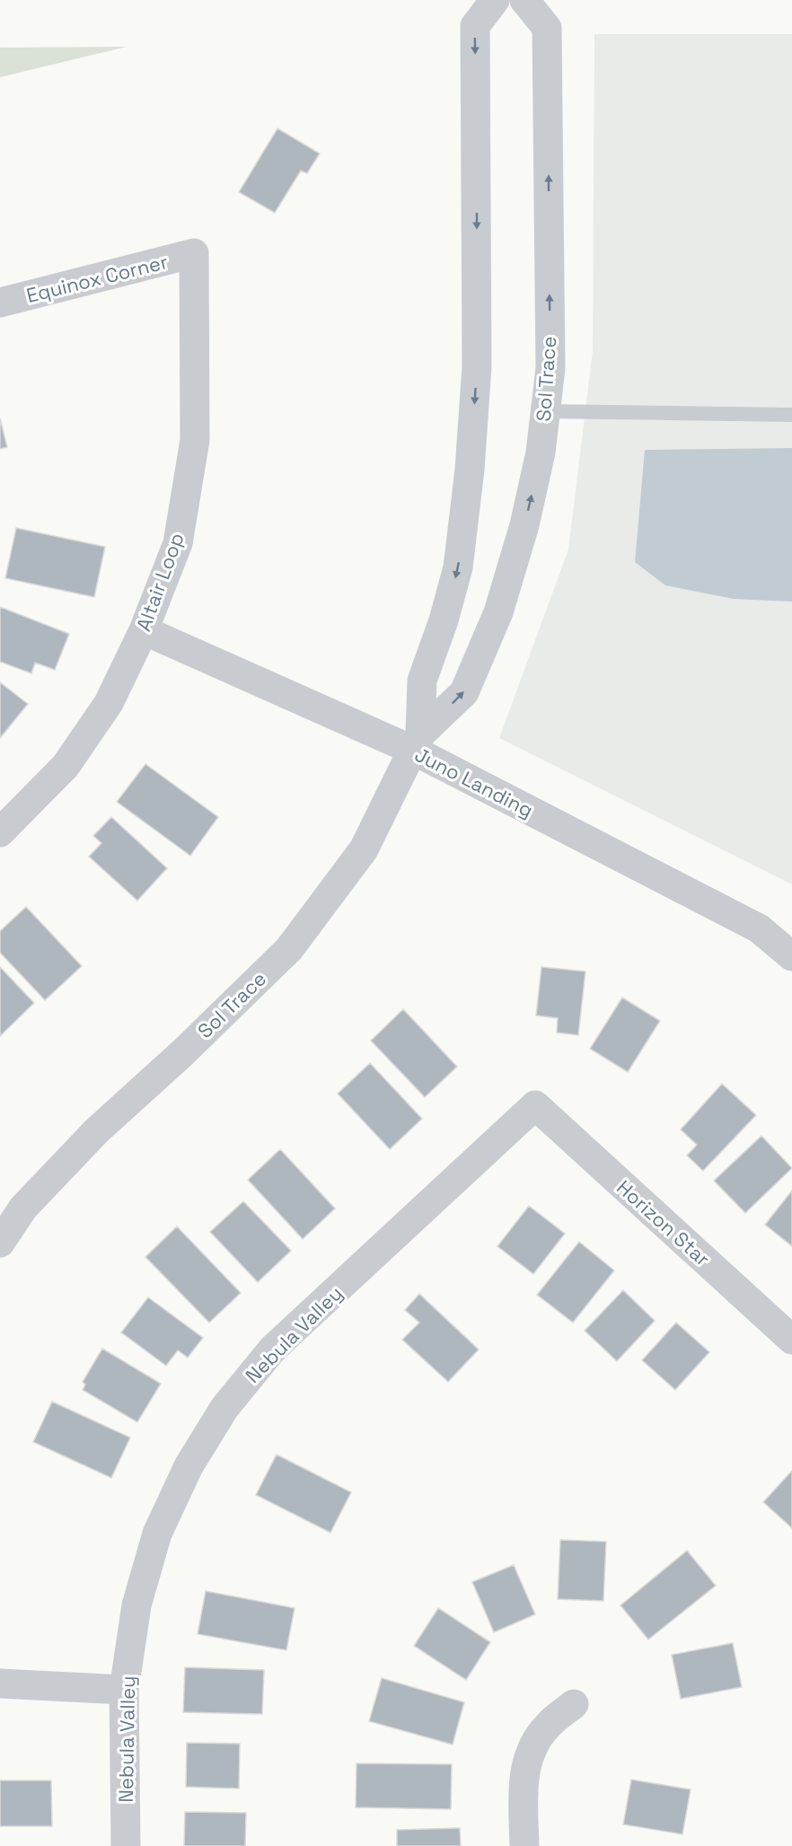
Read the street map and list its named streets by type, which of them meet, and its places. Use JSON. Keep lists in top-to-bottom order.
{
  "streets": {
    "street": [
      "Equinox Corner",
      "Sol Trace",
      "Altair Loop",
      "Juno Landing",
      "Horizon Star",
      "Nebula Valley"
    ]
  },
  "crossings": [
    ["Equinox Corner", "Altair Loop"],
    ["Sol Trace", "Juno Landing"],
    ["Altair Loop", "Juno Landing"],
    ["Horizon Star", "Nebula Valley"]
  ]
}
